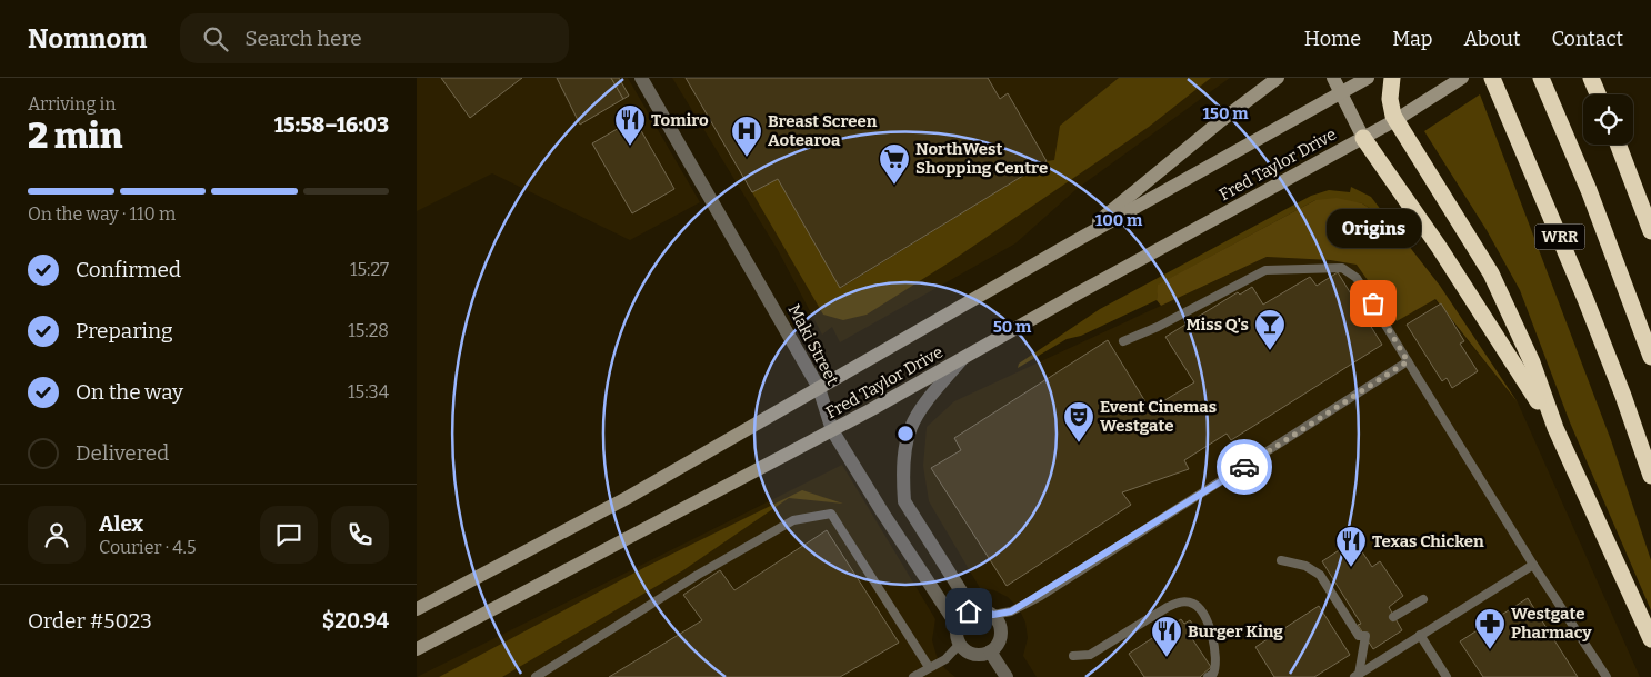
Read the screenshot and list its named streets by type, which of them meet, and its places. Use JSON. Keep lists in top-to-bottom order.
{
  "streets": {
    "highway": ["WRR"],
    "main road": ["Fred Taylor Drive"],
    "street": ["Maki Street"]
  },
  "crossings": [
    ["Fred Taylor Drive", "Maki Street"]
  ],
  "places": {
    "restaurant": ["Tomiro", "Texas Chicken", "Burger King"],
    "hospital": ["Breast Screen Aotearoa"],
    "supermarket": ["NorthWest Shopping Centre"],
    "other": ["Origins"],
    "bar": ["Miss Q's"],
    "theatre": ["Event Cinemas Westgate"],
    "pharmacy": ["Westgate Pharmacy"]
  },
  "page": {
    "header": "Nomnom",
    "search": "Search here",
    "nav": [
      "Home",
      "Map",
      "About",
      "Contact"
    ],
    "heading": ["2 min", "Arriving in", "15:58–16:03"],
    "panel": [
      "Alex",
      "Courier · 4.5",
      "Order #5023",
      "$20.94"
    ],
    "bar": "On the way · 110 m",
    "bubble": "Origins",
    "list": [
      ["Confirmed", "15:27"],
      ["Preparing", "15:28"],
      ["On the way", "15:34"],
      "Delivered"
    ]
  },
  "rings": ["150 m", "100 m", "50 m"]
}
